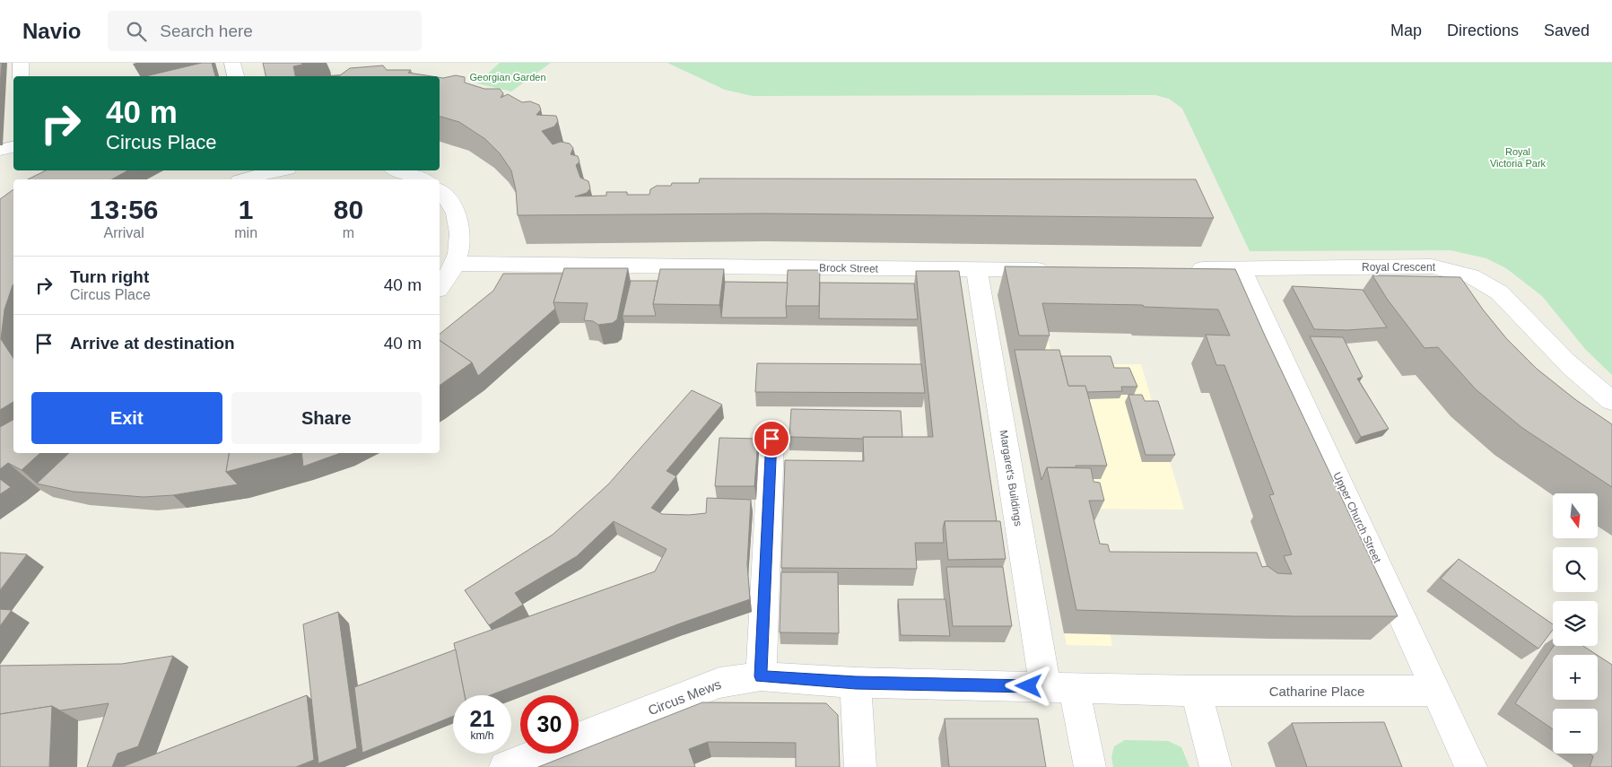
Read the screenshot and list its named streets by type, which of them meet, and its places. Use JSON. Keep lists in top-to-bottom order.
{
  "streets": {
    "street": [
      "Royal Crescent",
      "Brock Street",
      "Margaret's Buildings",
      "Upper Church Street",
      "Catharine Place",
      "Circus Mews"
    ]
  },
  "crossings": [
    ["Royal Crescent", "Upper Church Street"],
    ["Brock Street", "Margaret's Buildings"],
    ["Margaret's Buildings", "Catharine Place"],
    ["Margaret's Buildings", "Circus Mews"],
    ["Upper Church Street", "Catharine Place"],
    ["Catharine Place", "Circus Mews"]
  ],
  "parks": ["Georgian Garden", "Royal Victoria Park"],
  "north": "bottom",
  "page": {
    "header": "Navio",
    "search": "Search here",
    "nav": ["Map", "Directions", "Saved"],
    "turn": ["40 m", "Circus Place"],
    "eta": [
      "13:56",
      "Arrival",
      "1",
      "min",
      "80",
      "m"
    ],
    "list": [
      {
        "name": "Turn right",
        "note": "Circus Place",
        "value": "40 m"
      },
      {
        "name": "Arrive at destination",
        "value": "40 m"
      }
    ],
    "buttons": ["Exit", "Share"],
    "map_buttons": ["+", "−"],
    "speed": "21 km/h",
    "limit": "30"
  }
}
